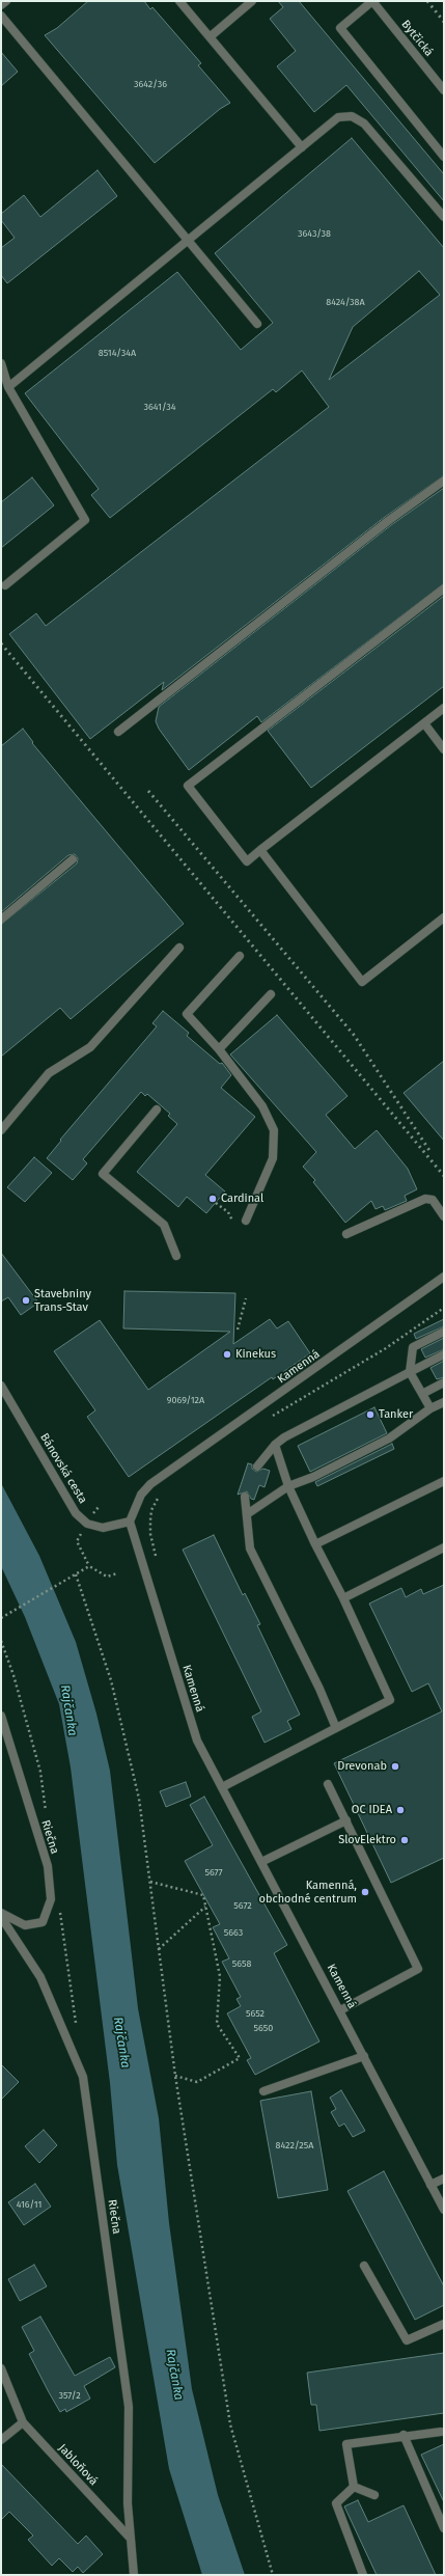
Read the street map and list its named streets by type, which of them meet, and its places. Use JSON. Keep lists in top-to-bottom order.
{
  "streets": {
    "street": [
      "Bytčická",
      "Kamenná",
      "Bánovská cesta",
      "Riečna",
      "Jabloňová"
    ]
  },
  "crossings": [
    ["Kamenná", "Bánovská cesta"],
    ["Riečna", "Jabloňová"]
  ],
  "water": ["Rajčanka"],
  "places": [
    "Cardinal",
    "Stavebniny Trans-Stav",
    "Kinekus",
    "Tanker",
    "Drevonab",
    "OC IDEA",
    "SlovElektro",
    "Kamenná, obchodné centrum"
  ],
  "house_numbers": [
    "3642/36",
    "3643/38",
    "8424/38A",
    "8514/34A",
    "3641/34",
    "9069/12A",
    "5677",
    "5672",
    "5663",
    "5658",
    "5652",
    "5650",
    "8422/25A",
    "416/11",
    "357/2"
  ]
}
